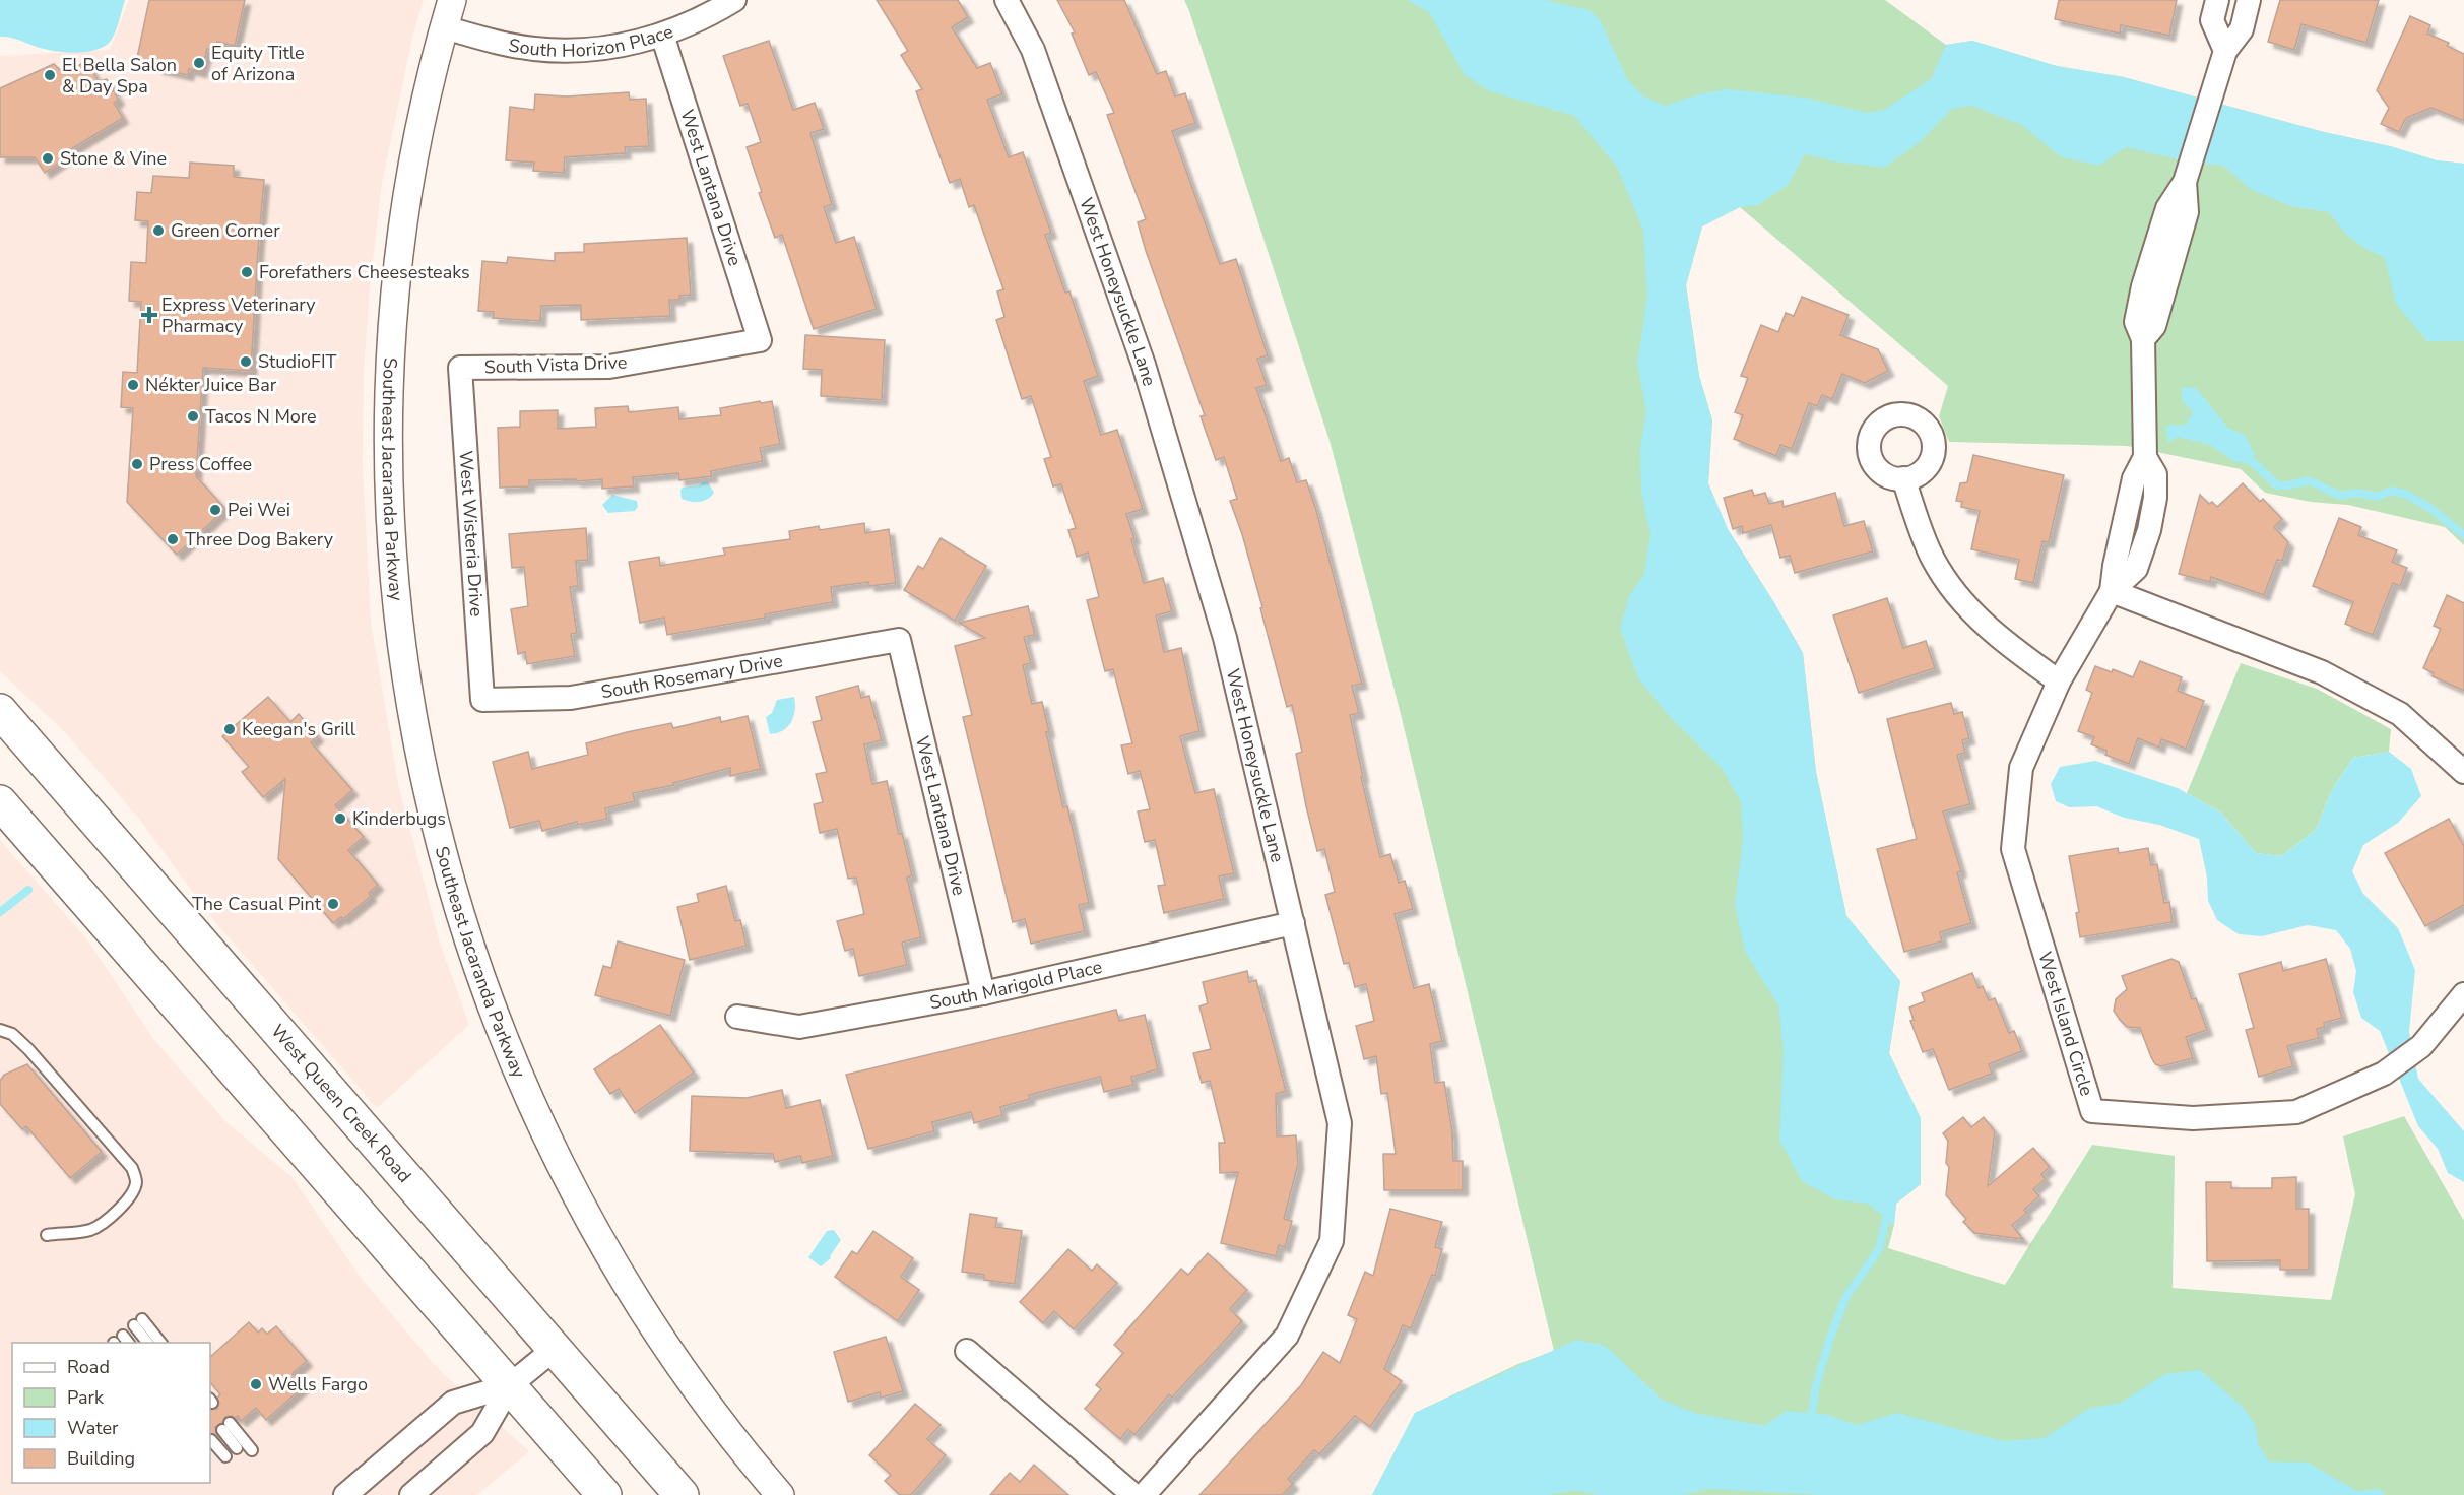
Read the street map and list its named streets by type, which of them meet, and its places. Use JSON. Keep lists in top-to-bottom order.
{
  "streets": {
    "main road": ["West Queen Creek Road"],
    "street": [
      "South Horizon Place",
      "West Lantana Drive",
      "West Honeysuckle Lane",
      "South Vista Drive",
      "Southeast Jacaranda Parkway",
      "West Wisteria Drive",
      "South Rosemary Drive",
      "South Marigold Place",
      "West Island Circle"
    ]
  },
  "crossings": [
    ["South Horizon Place", "West Lantana Drive"],
    ["South Horizon Place", "Southeast Jacaranda Parkway"],
    ["West Lantana Drive", "South Vista Drive"],
    ["West Lantana Drive", "South Rosemary Drive"],
    ["West Lantana Drive", "South Marigold Place"],
    ["West Honeysuckle Lane", "South Marigold Place"],
    ["South Vista Drive", "West Wisteria Drive"],
    ["West Wisteria Drive", "South Rosemary Drive"]
  ],
  "places": {
    "other": [
      "Equity Title of Arizona",
      "El Bella Salon & Day Spa",
      "Stone & Vine",
      "Green Corner",
      "Forefathers Cheesesteaks",
      "StudioFIT",
      "Nékter Juice Bar",
      "Tacos N More",
      "Press Coffee",
      "Pei Wei",
      "Three Dog Bakery",
      "Keegan's Grill",
      "Kinderbugs",
      "The Casual Pint",
      "Wells Fargo"
    ],
    "health": ["Express Veterinary Pharmacy"]
  },
  "legend": [
    "Road",
    "Park",
    "Water",
    "Building"
  ]
}
